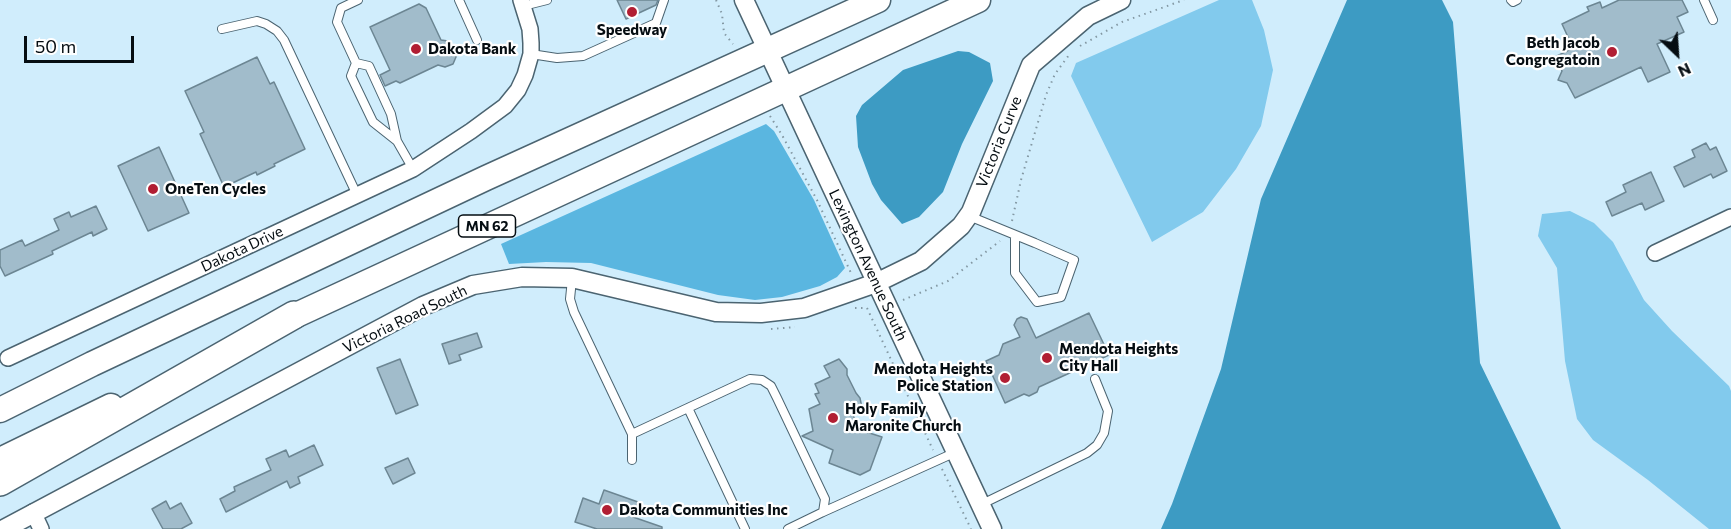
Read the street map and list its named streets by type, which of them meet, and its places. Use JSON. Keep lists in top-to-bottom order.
{
  "streets": {
    "highway": ["MN 62"],
    "street": [
      "Victoria Curve",
      "Dakota Drive",
      "Lexington Avenue South",
      "Victoria Road South"
    ]
  },
  "crossings": [
    ["Victoria Curve", "Lexington Avenue South"],
    ["Victoria Curve", "Victoria Road South"],
    ["MN 62", "Lexington Avenue South"],
    ["Lexington Avenue South", "Victoria Road South"]
  ],
  "places": [
    "Speedway",
    "Dakota Bank",
    "Beth Jacob Congregatoin",
    "OneTen Cycles",
    "Mendota Heights City Hall",
    "Mendota Heights Police Station",
    "Holy Family Maronite Church",
    "Dakota Communities Inc"
  ],
  "scale_bar": "50 m",
  "north": "bottom right"
}
